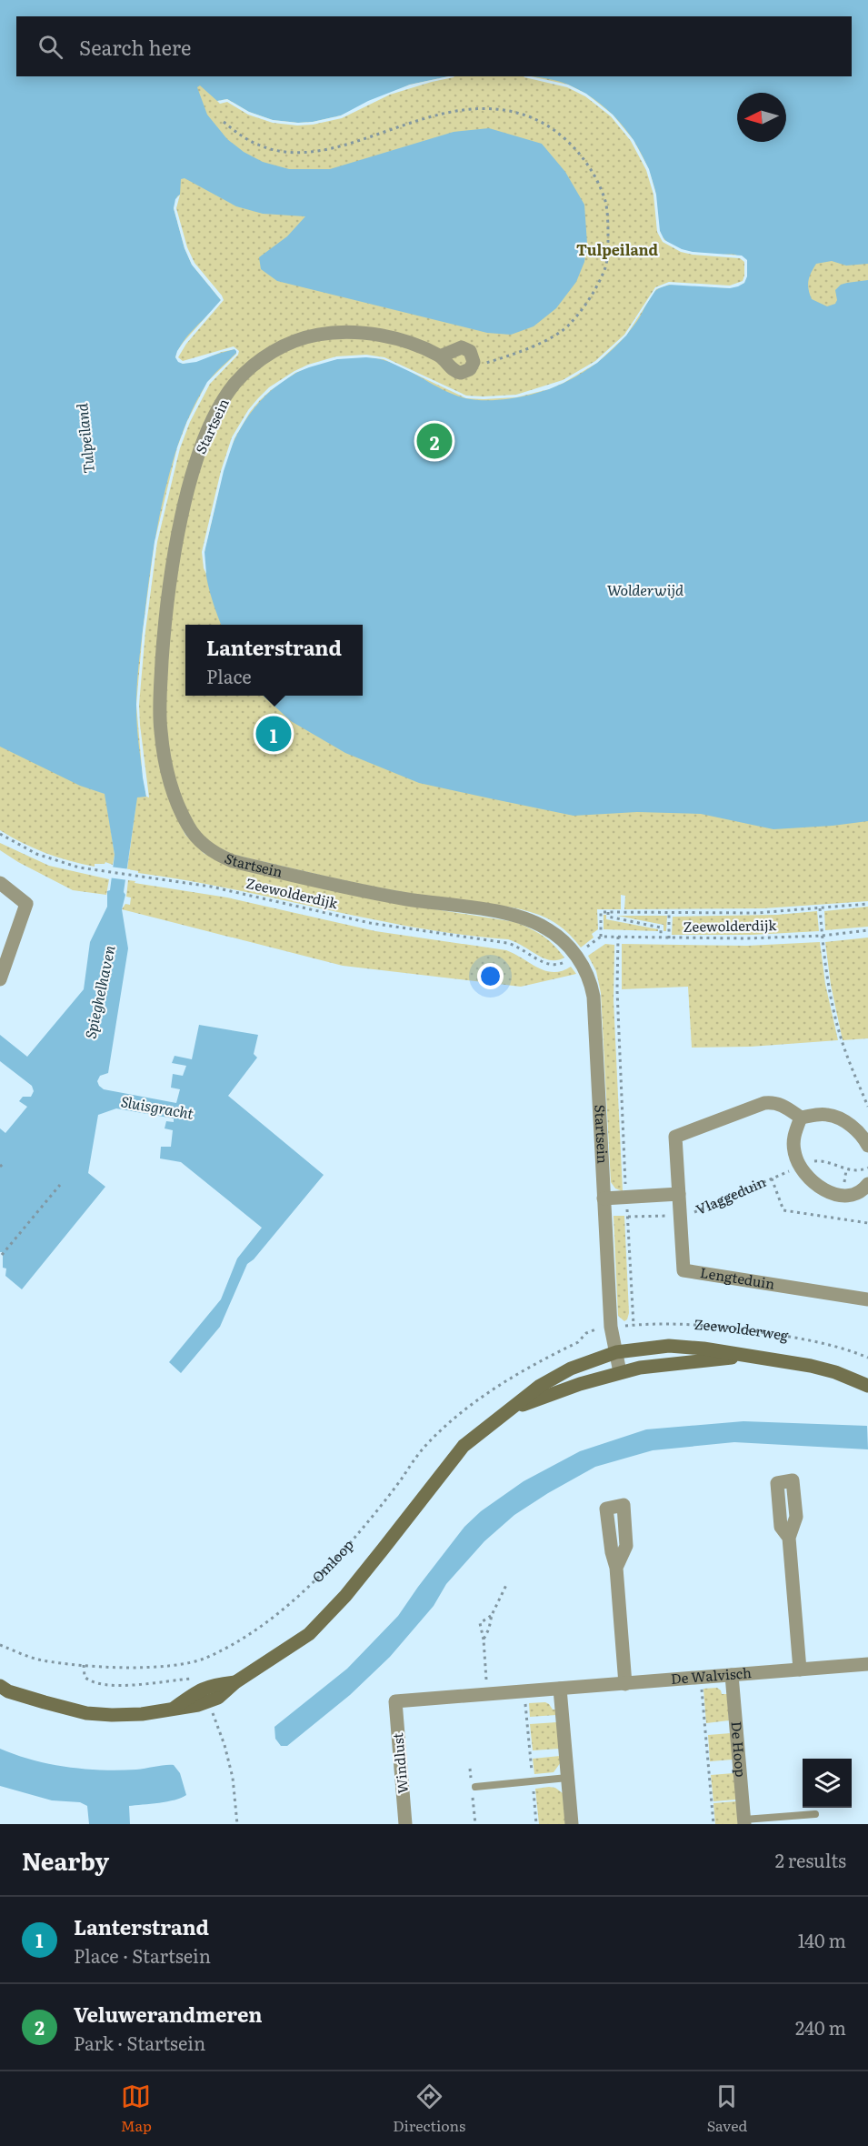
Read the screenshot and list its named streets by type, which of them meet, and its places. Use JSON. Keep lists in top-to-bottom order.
{
  "streets": {
    "main road": ["Zeewolderweg"],
    "street": [
      "Startsein",
      "Vlaggeduin",
      "Lengteduin",
      "De Walvisch",
      "De Hoop",
      "Windlust"
    ],
    "path": ["Zeewolderdijk", "Omloop"]
  },
  "crossings": [
    ["Startsein", "Zeewolderdijk"],
    ["Startsein", "Vlaggeduin"],
    ["Startsein", "Zeewolderweg"],
    ["Startsein", "Omloop"],
    ["Vlaggeduin", "Lengteduin"],
    ["Zeewolderweg", "Omloop"],
    ["De Walvisch", "De Hoop"],
    ["De Walvisch", "Windlust"]
  ],
  "districts": ["Tulpeiland"],
  "water": [
    "Tulpeiland",
    "Wolderwijd",
    "Spieghelhaven",
    "Sluisgracht"
  ],
  "north": "left",
  "page": {
    "search": "Search here",
    "pins": ["2", "1"],
    "popup": ["Lanterstrand", "Place"],
    "heading": ["Nearby", "2 results"],
    "list": [
      {
        "mark": "1",
        "name": "Lanterstrand",
        "note": "Place · Startsein",
        "value": "140 m"
      },
      {
        "mark": "2",
        "name": "Veluwerandmeren",
        "note": "Park · Startsein",
        "value": "240 m"
      }
    ],
    "nav": ["Map", "Directions", "Saved"]
  }
}
